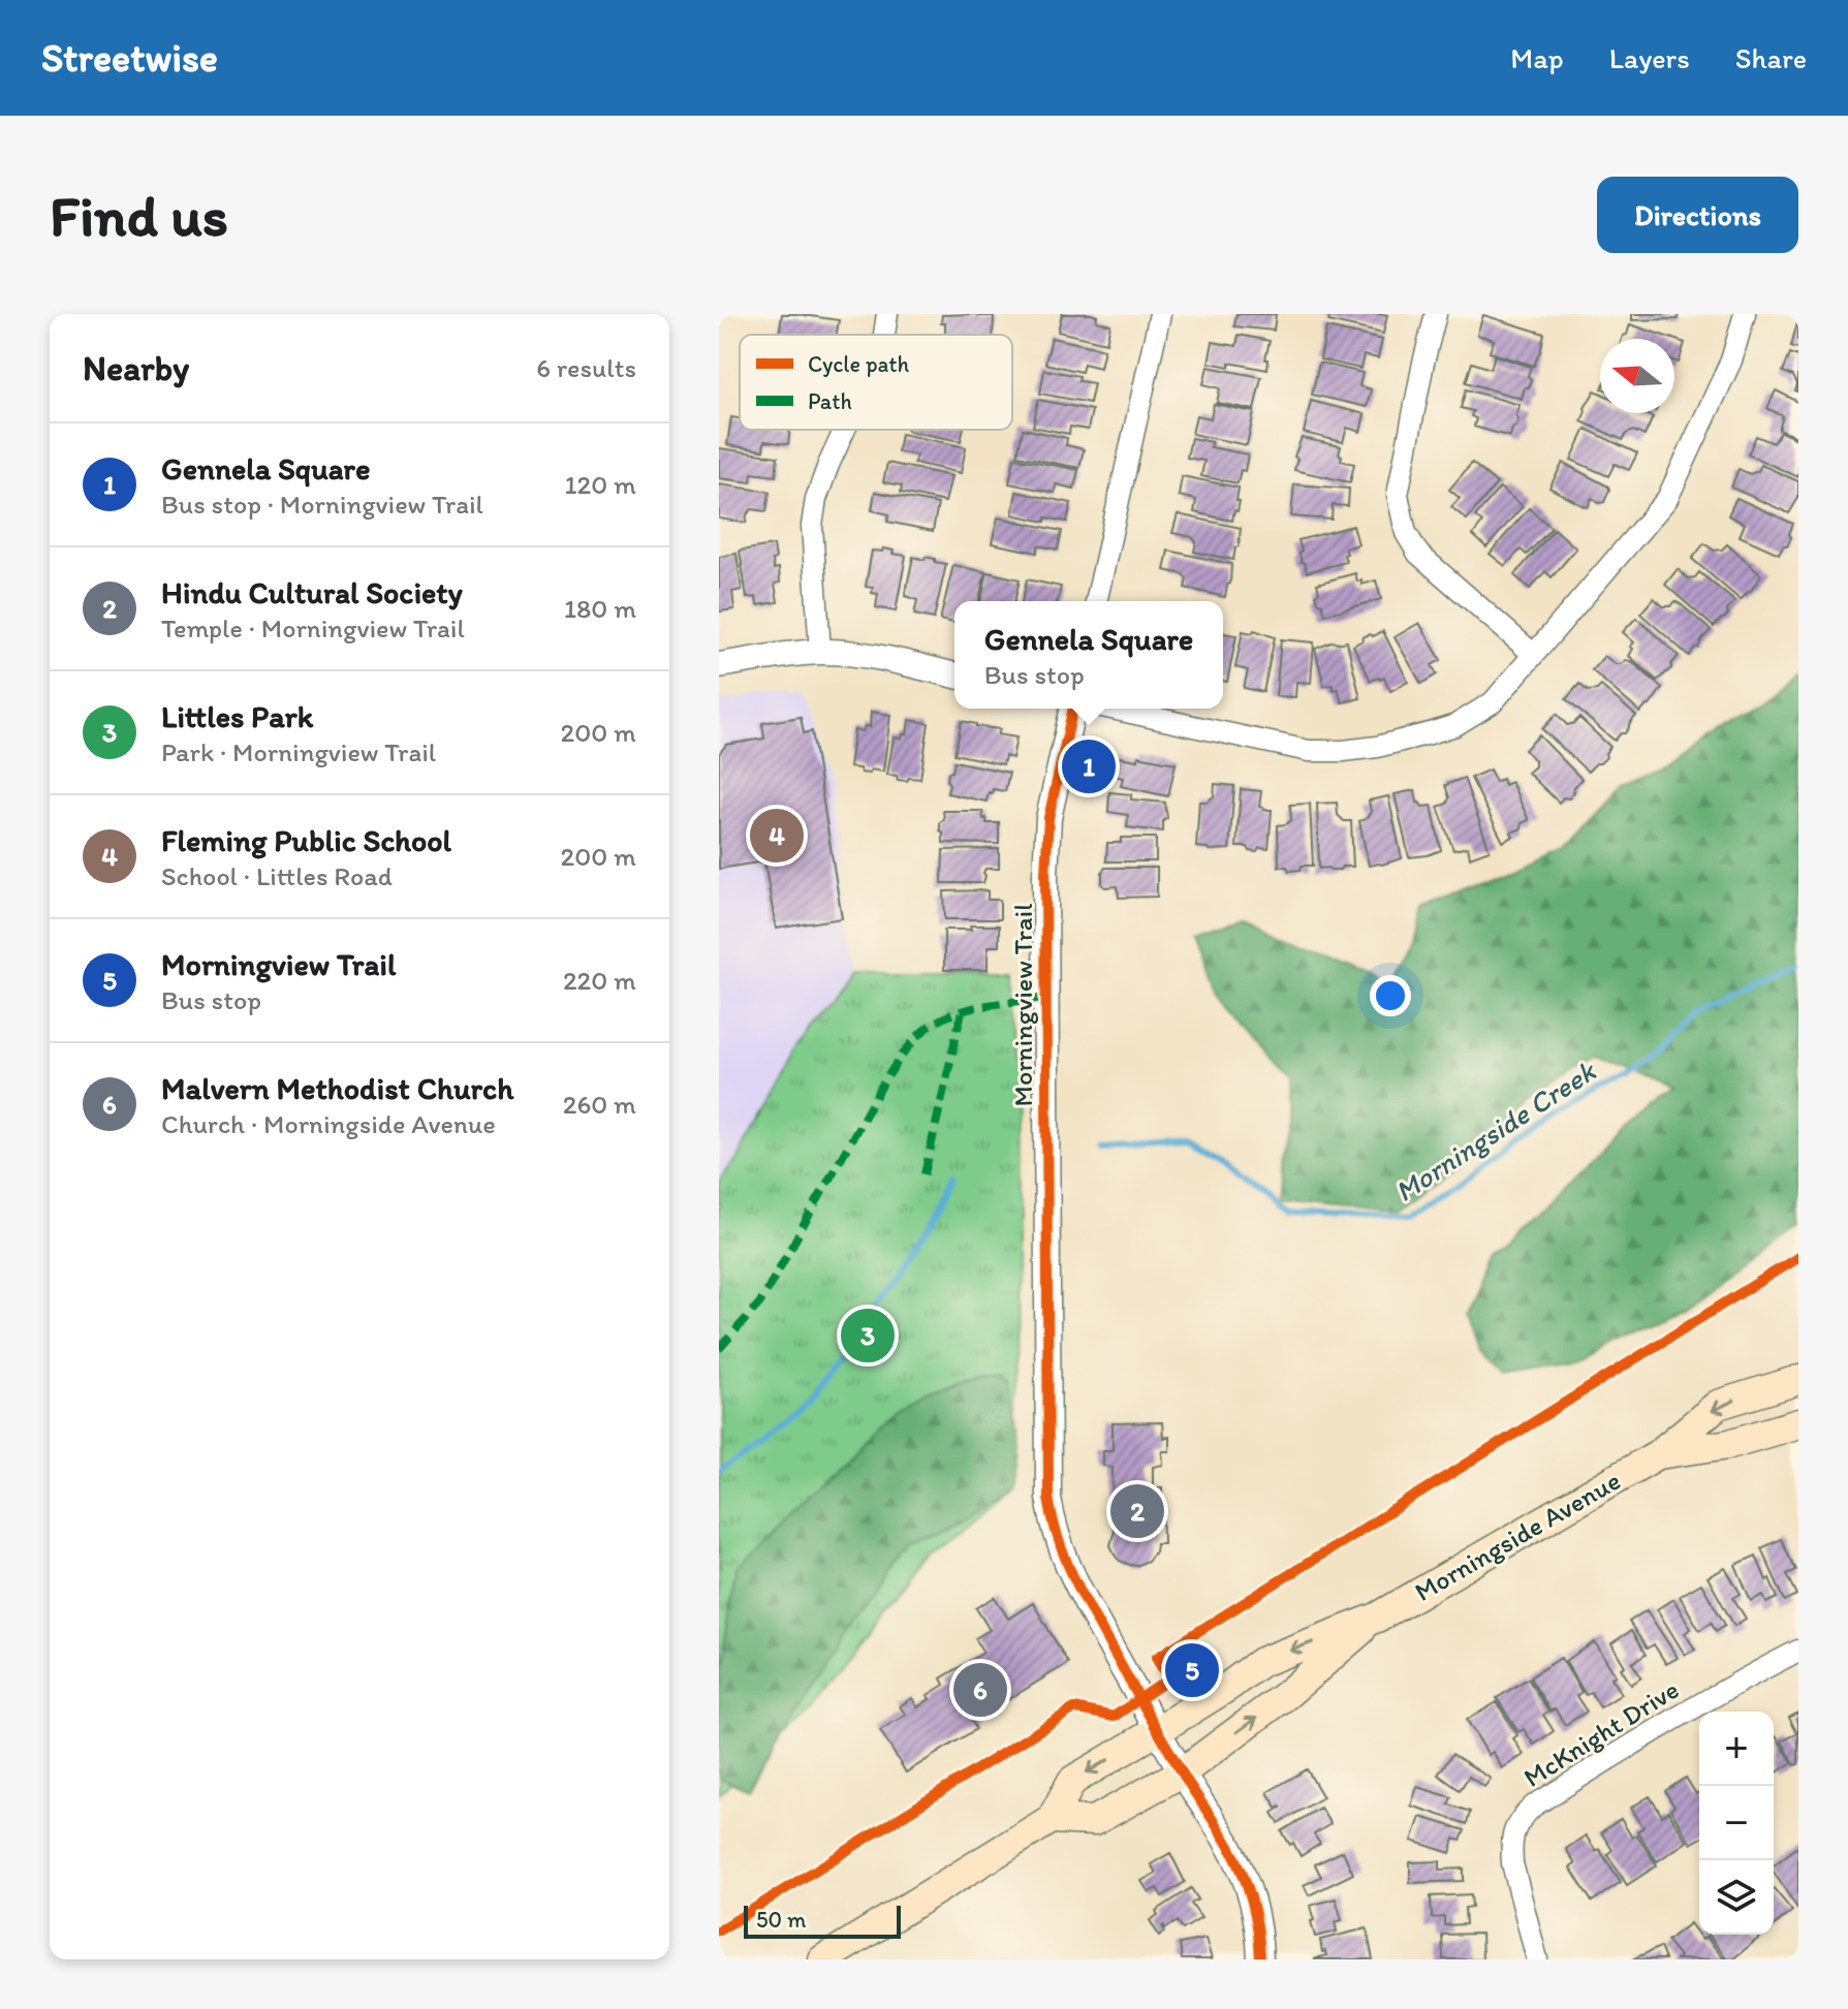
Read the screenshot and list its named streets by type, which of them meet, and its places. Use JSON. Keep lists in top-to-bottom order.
{
  "streets": {
    "main road": ["Morningside Avenue"],
    "street": ["Morningview Trail", "McKnight Drive"]
  },
  "crossings": [
    ["Morningview Trail", "Morningside Avenue"]
  ],
  "water": ["Morningside Creek"],
  "legend": ["Cycle path", "Path"],
  "scale_bar": "50 m",
  "north": "left",
  "page": {
    "header": "Streetwise",
    "nav": ["Map", "Layers", "Share"],
    "buttons": "Directions",
    "title": "Find us",
    "heading": ["Nearby", "6 results"],
    "list": [
      {
        "mark": "1",
        "name": "Gennela Square",
        "note": "Bus stop · Morningview Trail",
        "value": "120 m"
      },
      {
        "mark": "2",
        "name": "Hindu Cultural Society",
        "note": "Temple · Morningview Trail",
        "value": "180 m"
      },
      {
        "mark": "3",
        "name": "Littles Park",
        "note": "Park · Morningview Trail",
        "value": "200 m"
      },
      {
        "mark": "4",
        "name": "Fleming Public School",
        "note": "School · Littles Road",
        "value": "200 m"
      },
      {
        "mark": "5",
        "name": "Morningview Trail",
        "note": "Bus stop",
        "value": "220 m"
      },
      {
        "mark": "6",
        "name": "Malvern Methodist Church",
        "note": "Church · Morningside Avenue",
        "value": "260 m"
      }
    ],
    "popup": ["Gennela Square", "Bus stop"],
    "pins": [
      "1",
      "4",
      "3",
      "2",
      "5",
      "6"
    ],
    "map_buttons": ["+", "−"],
    "scale": "50 m"
  }
}
